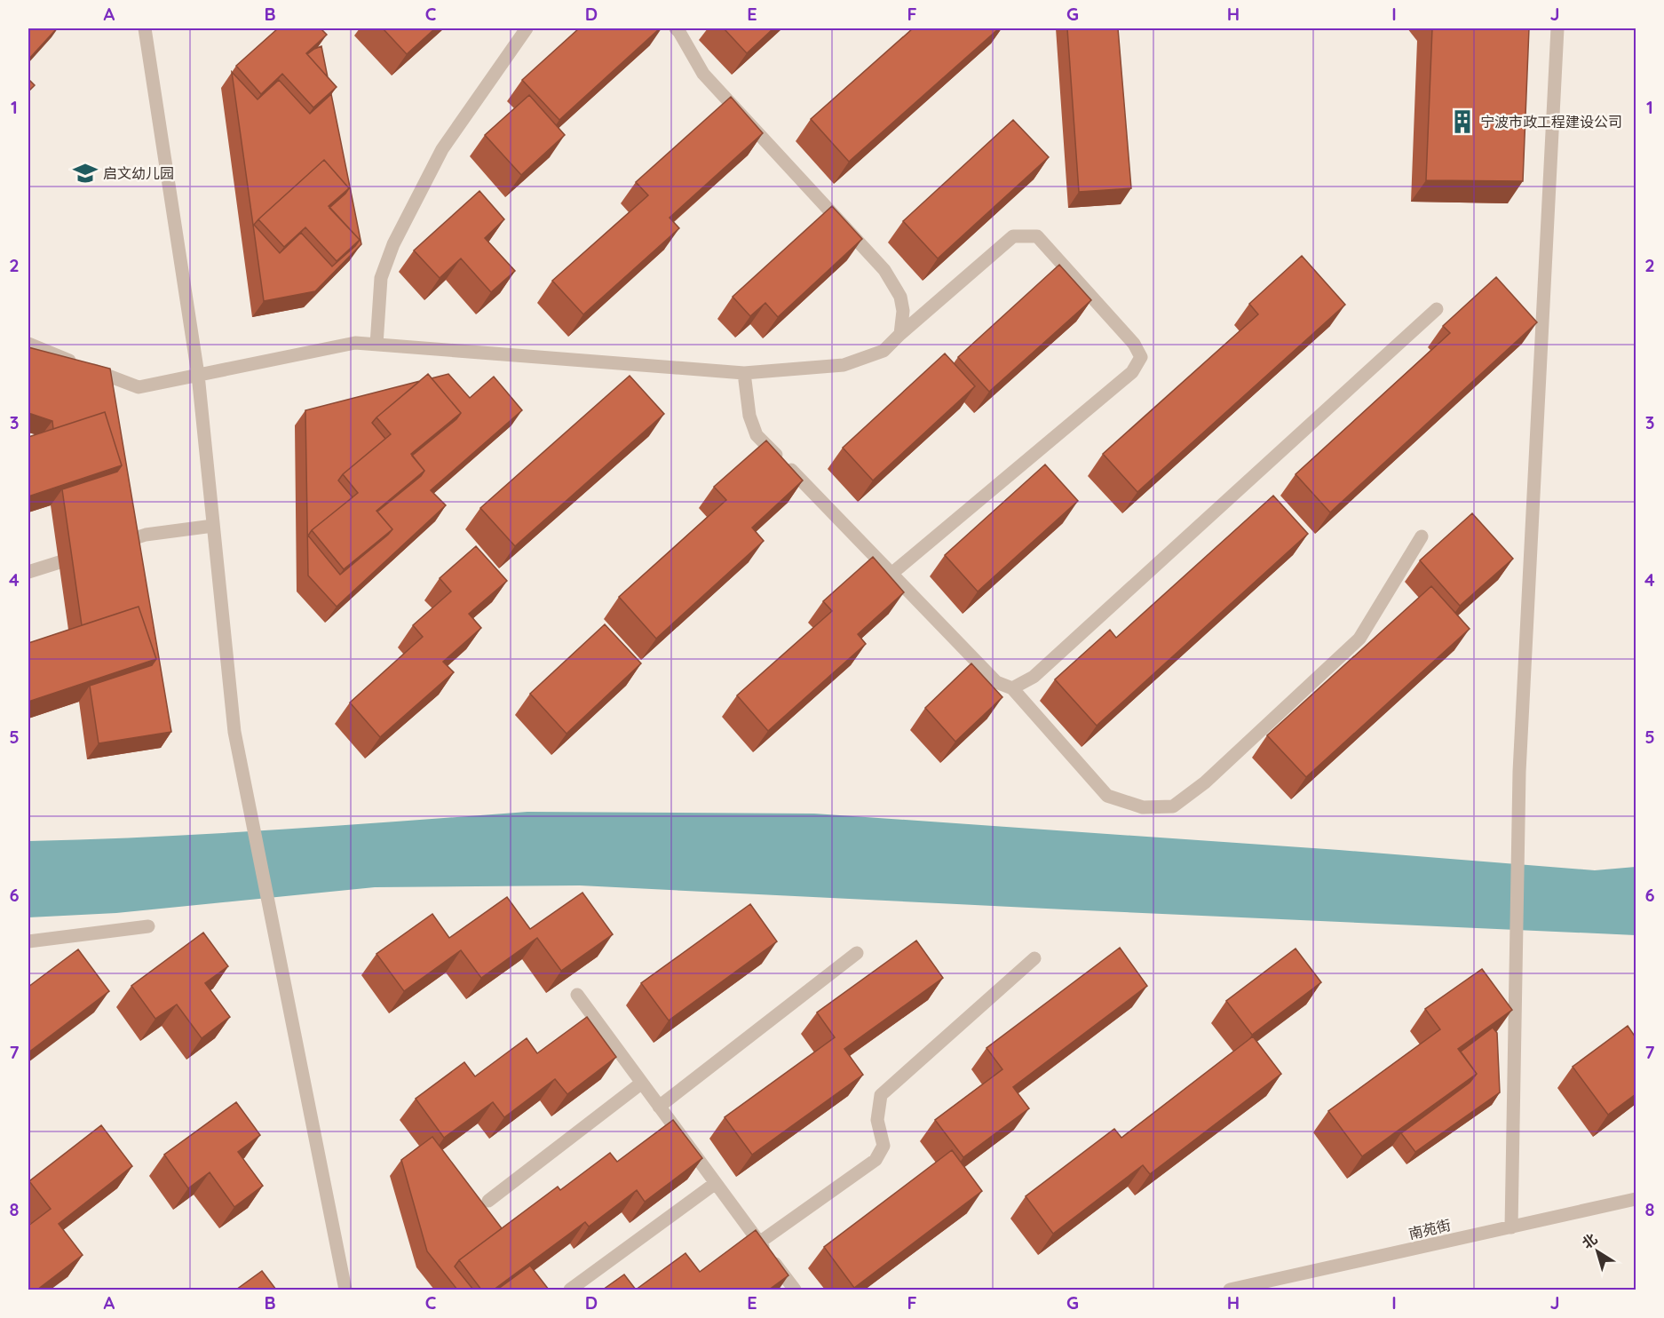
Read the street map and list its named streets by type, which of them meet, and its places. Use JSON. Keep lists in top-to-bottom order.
{
  "streets": {
    "street": ["南苑街"]
  },
  "places": {
    "building": ["宁波市政工程建设公司"],
    "school or university": ["启文幼儿园"]
  },
  "north": "top left",
  "grid": {
    "columns": [
      "A",
      "B",
      "C",
      "D",
      "E",
      "F",
      "G",
      "H",
      "I",
      "J"
    ],
    "rows": [
      "1",
      "2",
      "3",
      "4",
      "5",
      "6",
      "7",
      "8"
    ]
  }
}
